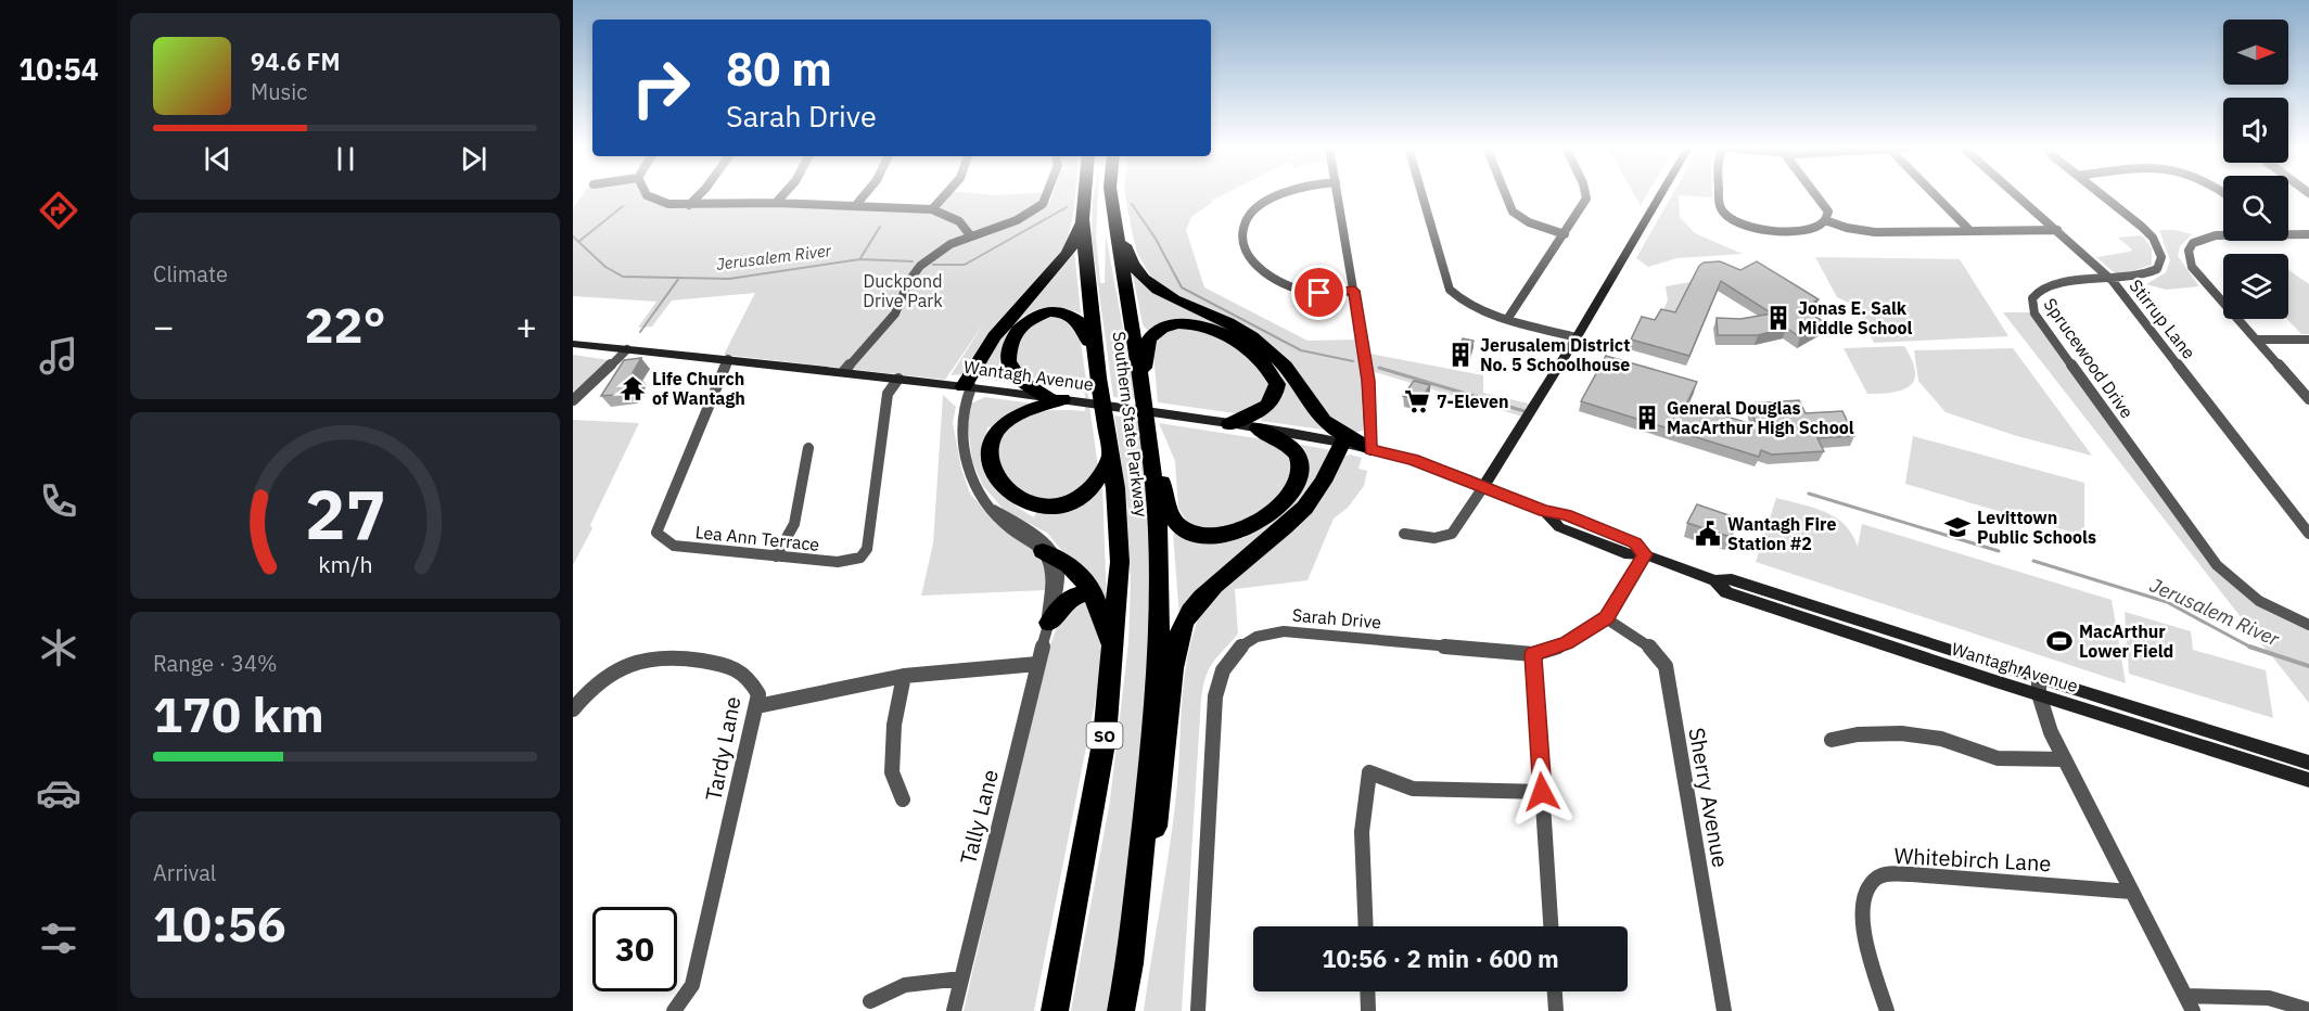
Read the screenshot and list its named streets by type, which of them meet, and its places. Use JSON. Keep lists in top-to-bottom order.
{
  "streets": {
    "highway": ["Southern State Parkway", "SO"],
    "main road": ["Wantagh Avenue"],
    "street": [
      "Stirrup Lane",
      "Sprucewood Drive",
      "Lea Ann Terrace",
      "Sarah Drive",
      "Tardy Lane",
      "Sherry Avenue",
      "Tally Lane",
      "Whitebirch Lane"
    ]
  },
  "crossings": [
    ["Stirrup Lane", "Sprucewood Drive"],
    ["Wantagh Avenue", "Lea Ann Terrace"],
    ["Wantagh Avenue", "Sarah Drive"],
    ["Sarah Drive", "Sherry Avenue"]
  ],
  "water": ["Jerusalem River"],
  "parks": ["Duckpond Drive Park"],
  "places": {
    "building": ["Jonas E. Salk Middle School", "Jerusalem District No. 5 Schoolhouse", "General Douglas MacArthur High School"],
    "temple": ["Life Church of Wantagh"],
    "supermarket": ["7-Eleven"],
    "school or university": ["Levittown Public Schools"],
    "public building": ["Wantagh Fire Station #2"],
    "sports": ["MacArthur Lower Field"]
  },
  "north": "right",
  "page": {
    "tabs": "10:54",
    "turn": ["80 m", "Sarah Drive"],
    "song": ["94.6 FM", "Music"],
    "tile": [
      "Climate",
      ["Range · 34%", "170 km"],
      ["Arrival", "10:56"]
    ],
    "heat": ["−", "22°", "+"],
    "limit": "30",
    "trip": "10:56 · 2 min · 600 m",
    "gauge": ["27", "km/h"]
  }
}
